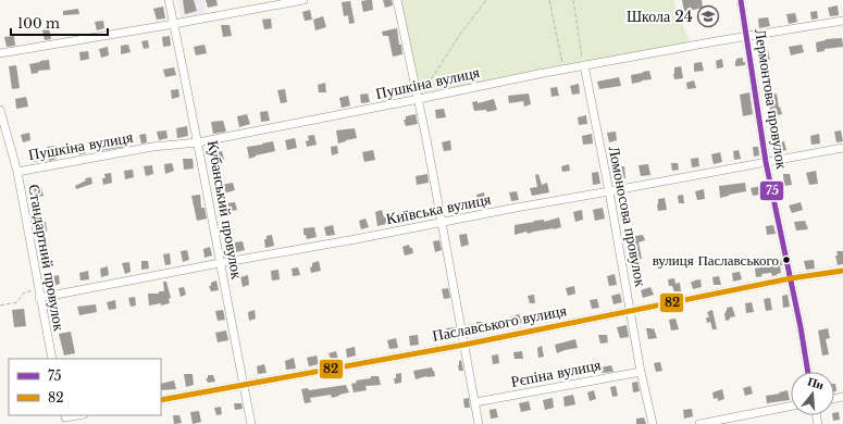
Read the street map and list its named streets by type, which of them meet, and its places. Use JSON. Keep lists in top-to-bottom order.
{
  "streets": {
    "street": [
      "Пушкіна вулиця",
      "Лермонтова провулок",
      "Київська вулиця",
      "Кубанський провулок",
      "Ломоносова провулок",
      "Стандартний провулок",
      "Паславського вулиця",
      "Рєпіна вулиця"
    ]
  },
  "crossings": [
    ["Пушкіна вулиця", "Лермонтова провулок"],
    ["Пушкіна вулиця", "Кубанський провулок"],
    ["Пушкіна вулиця", "Ломоносова провулок"],
    ["Пушкіна вулиця", "Стандартний провулок"],
    ["Лермонтова провулок", "Київська вулиця"],
    ["Лермонтова провулок", "Паславського вулиця"],
    ["Київська вулиця", "Кубанський провулок"],
    ["Київська вулиця", "Ломоносова провулок"],
    ["Київська вулиця", "Стандартний провулок"],
    ["Кубанський провулок", "Паславського вулиця"],
    ["Ломоносова провулок", "Паславського вулиця"],
    ["Ломоносова провулок", "Рєпіна вулиця"]
  ],
  "places": {
    "school or university": ["Школа 24"],
    "other": ["вулиця Паславського"]
  },
  "lines": ["transit line 75", "transit line 82"],
  "legend": ["75", "82"],
  "scale_bar": "100 m",
  "north": "top"
}
